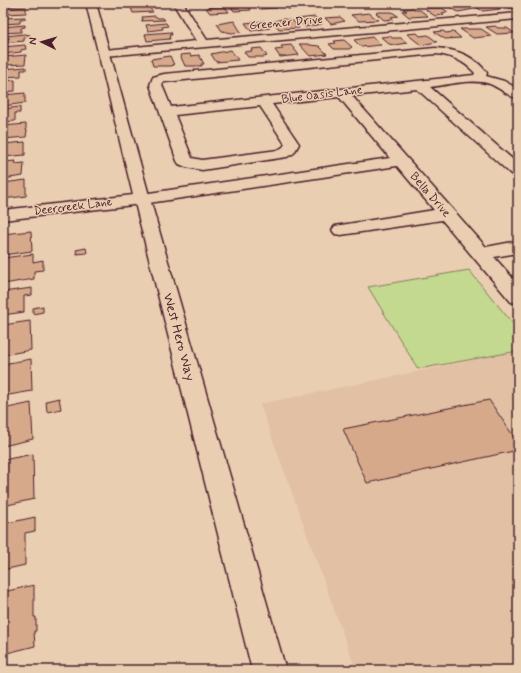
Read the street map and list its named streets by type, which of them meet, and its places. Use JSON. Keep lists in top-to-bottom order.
{
  "streets": {
    "street": [
      "Greener Drive",
      "Blue Oasis Lane",
      "Bella Drive",
      "Deercreek Lane",
      "West Hero Way"
    ]
  },
  "crossings": [
    ["Greener Drive", "West Hero Way"],
    ["Blue Oasis Lane", "Bella Drive"],
    ["Bella Drive", "Deercreek Lane"],
    ["Deercreek Lane", "West Hero Way"]
  ],
  "north": "left"
}
